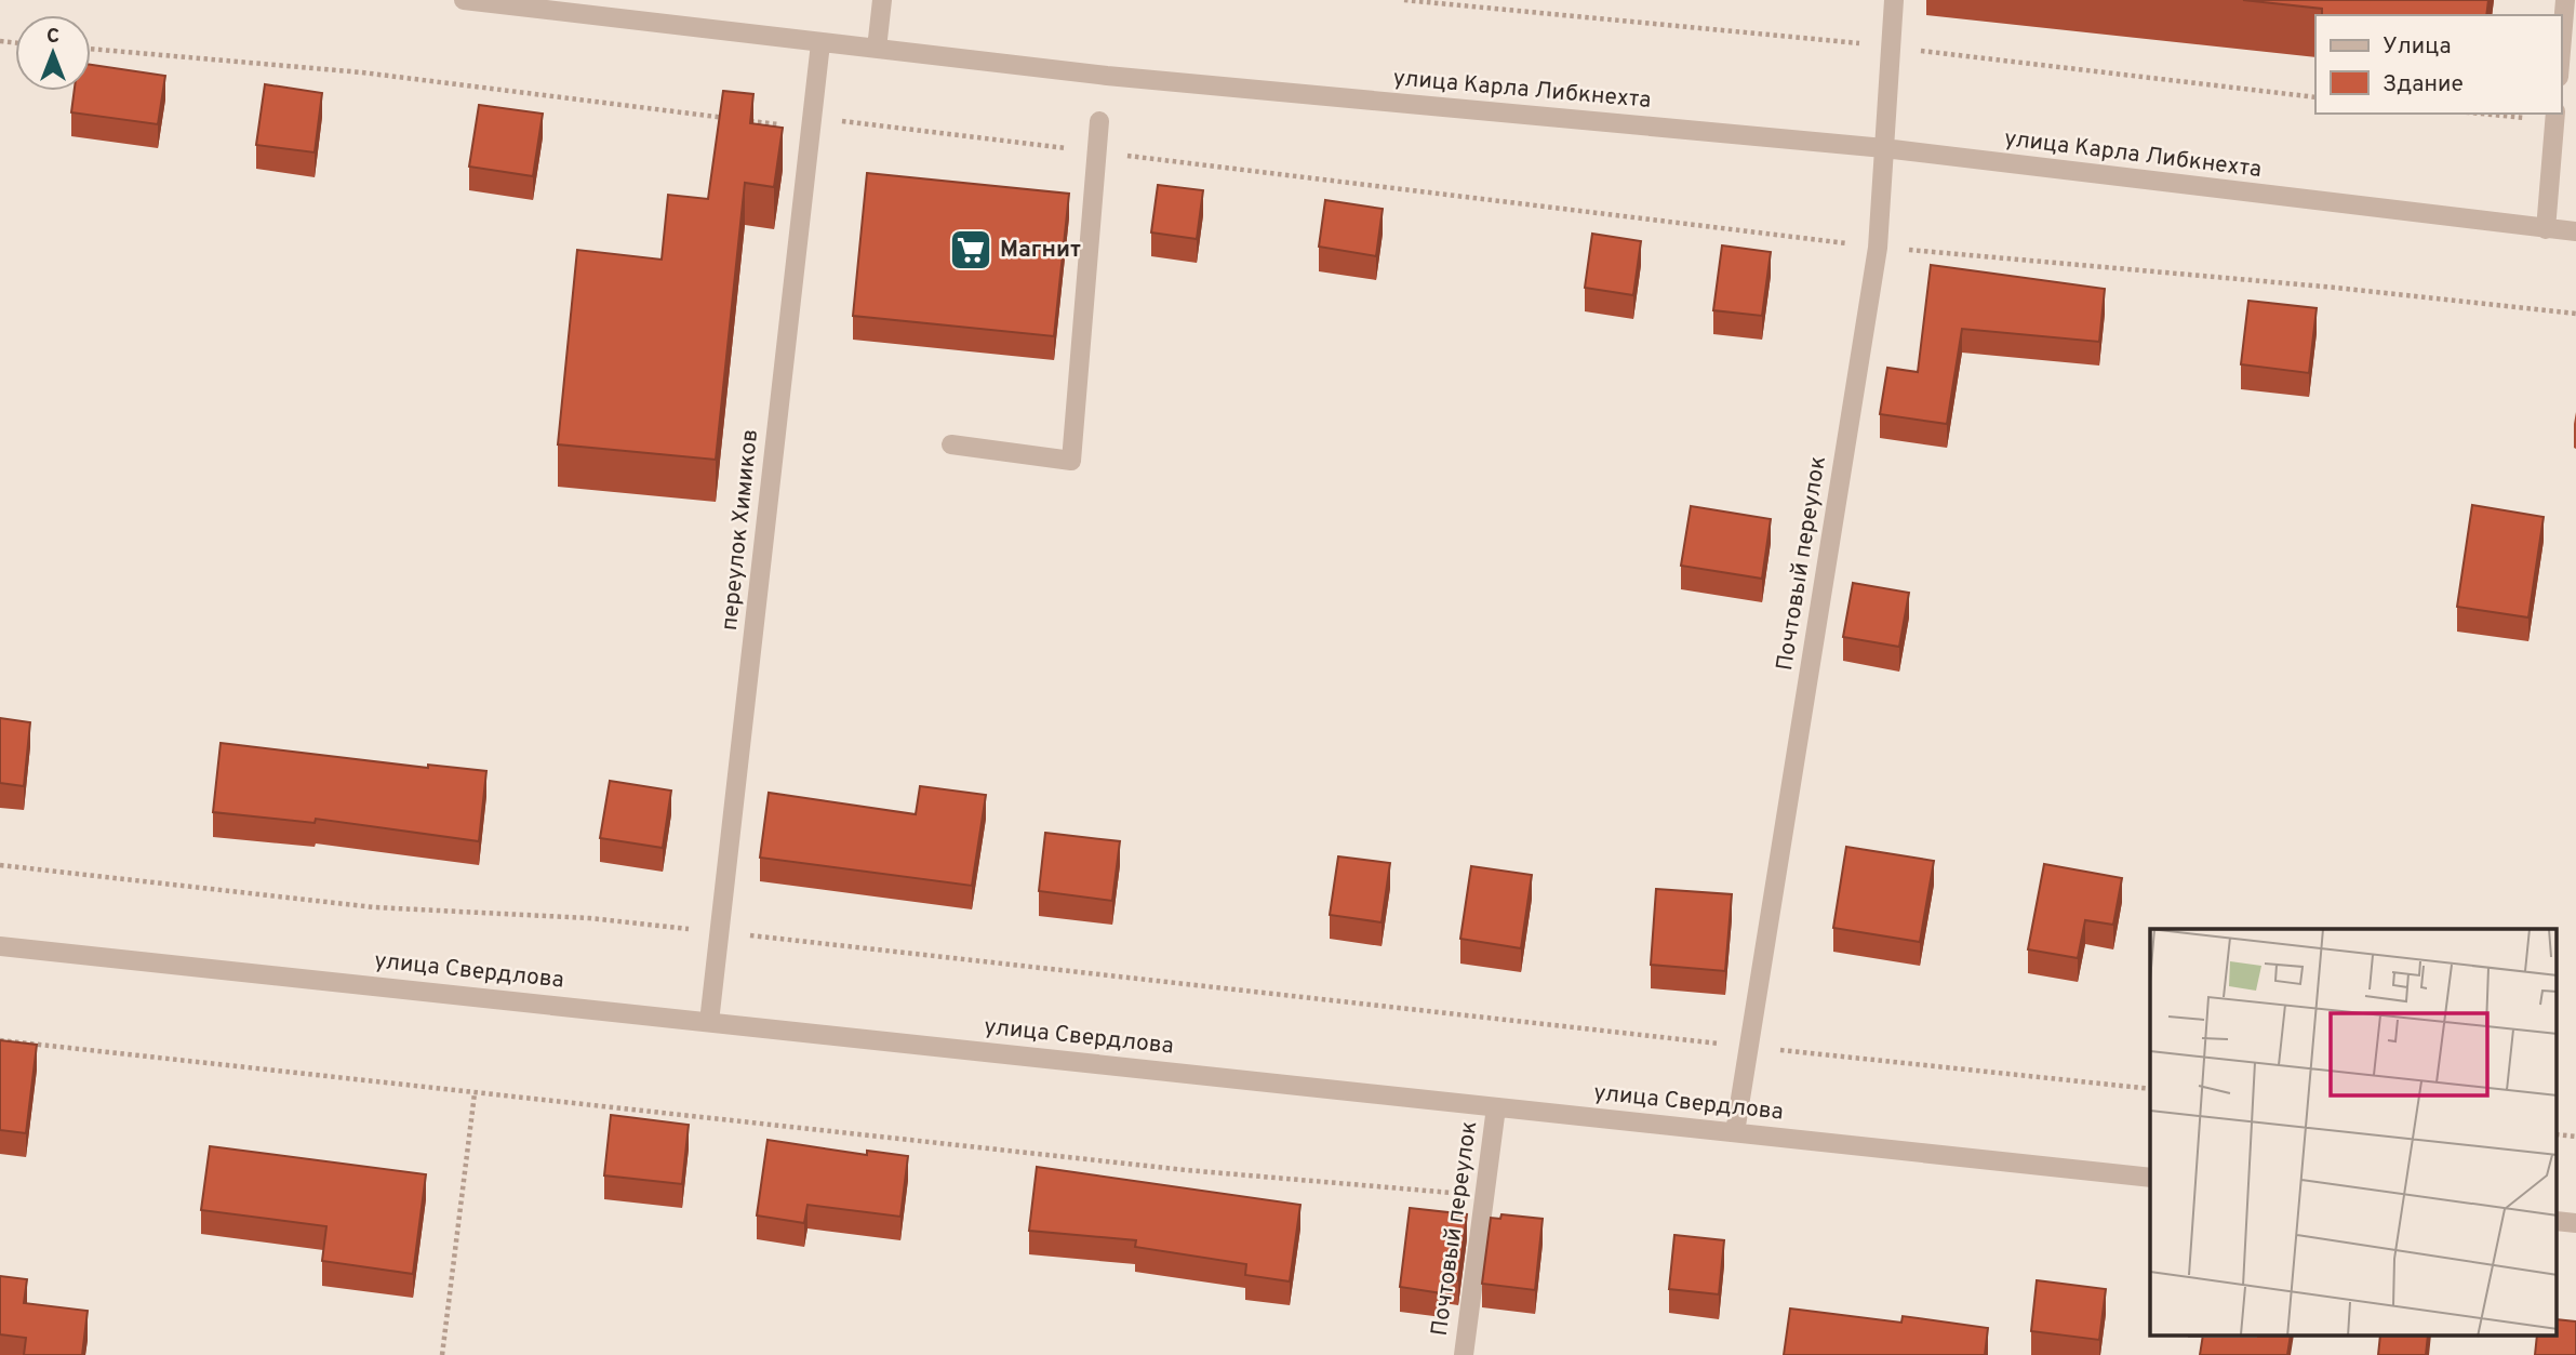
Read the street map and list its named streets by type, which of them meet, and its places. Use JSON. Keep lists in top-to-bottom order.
{
  "streets": {
    "street": [
      "улица Карла Либкнехта",
      "переулок Химиков",
      "Почтовый переулок",
      "улица Свердлова"
    ]
  },
  "crossings": [
    ["улица Карла Либкнехта", "переулок Химиков"],
    ["улица Карла Либкнехта", "Почтовый переулок"],
    ["переулок Химиков", "улица Свердлова"],
    ["Почтовый переулок", "улица Свердлова"]
  ],
  "places": {
    "supermarket": ["Магнит"]
  },
  "legend": ["Улица", "Здание"],
  "north": "top"
}
